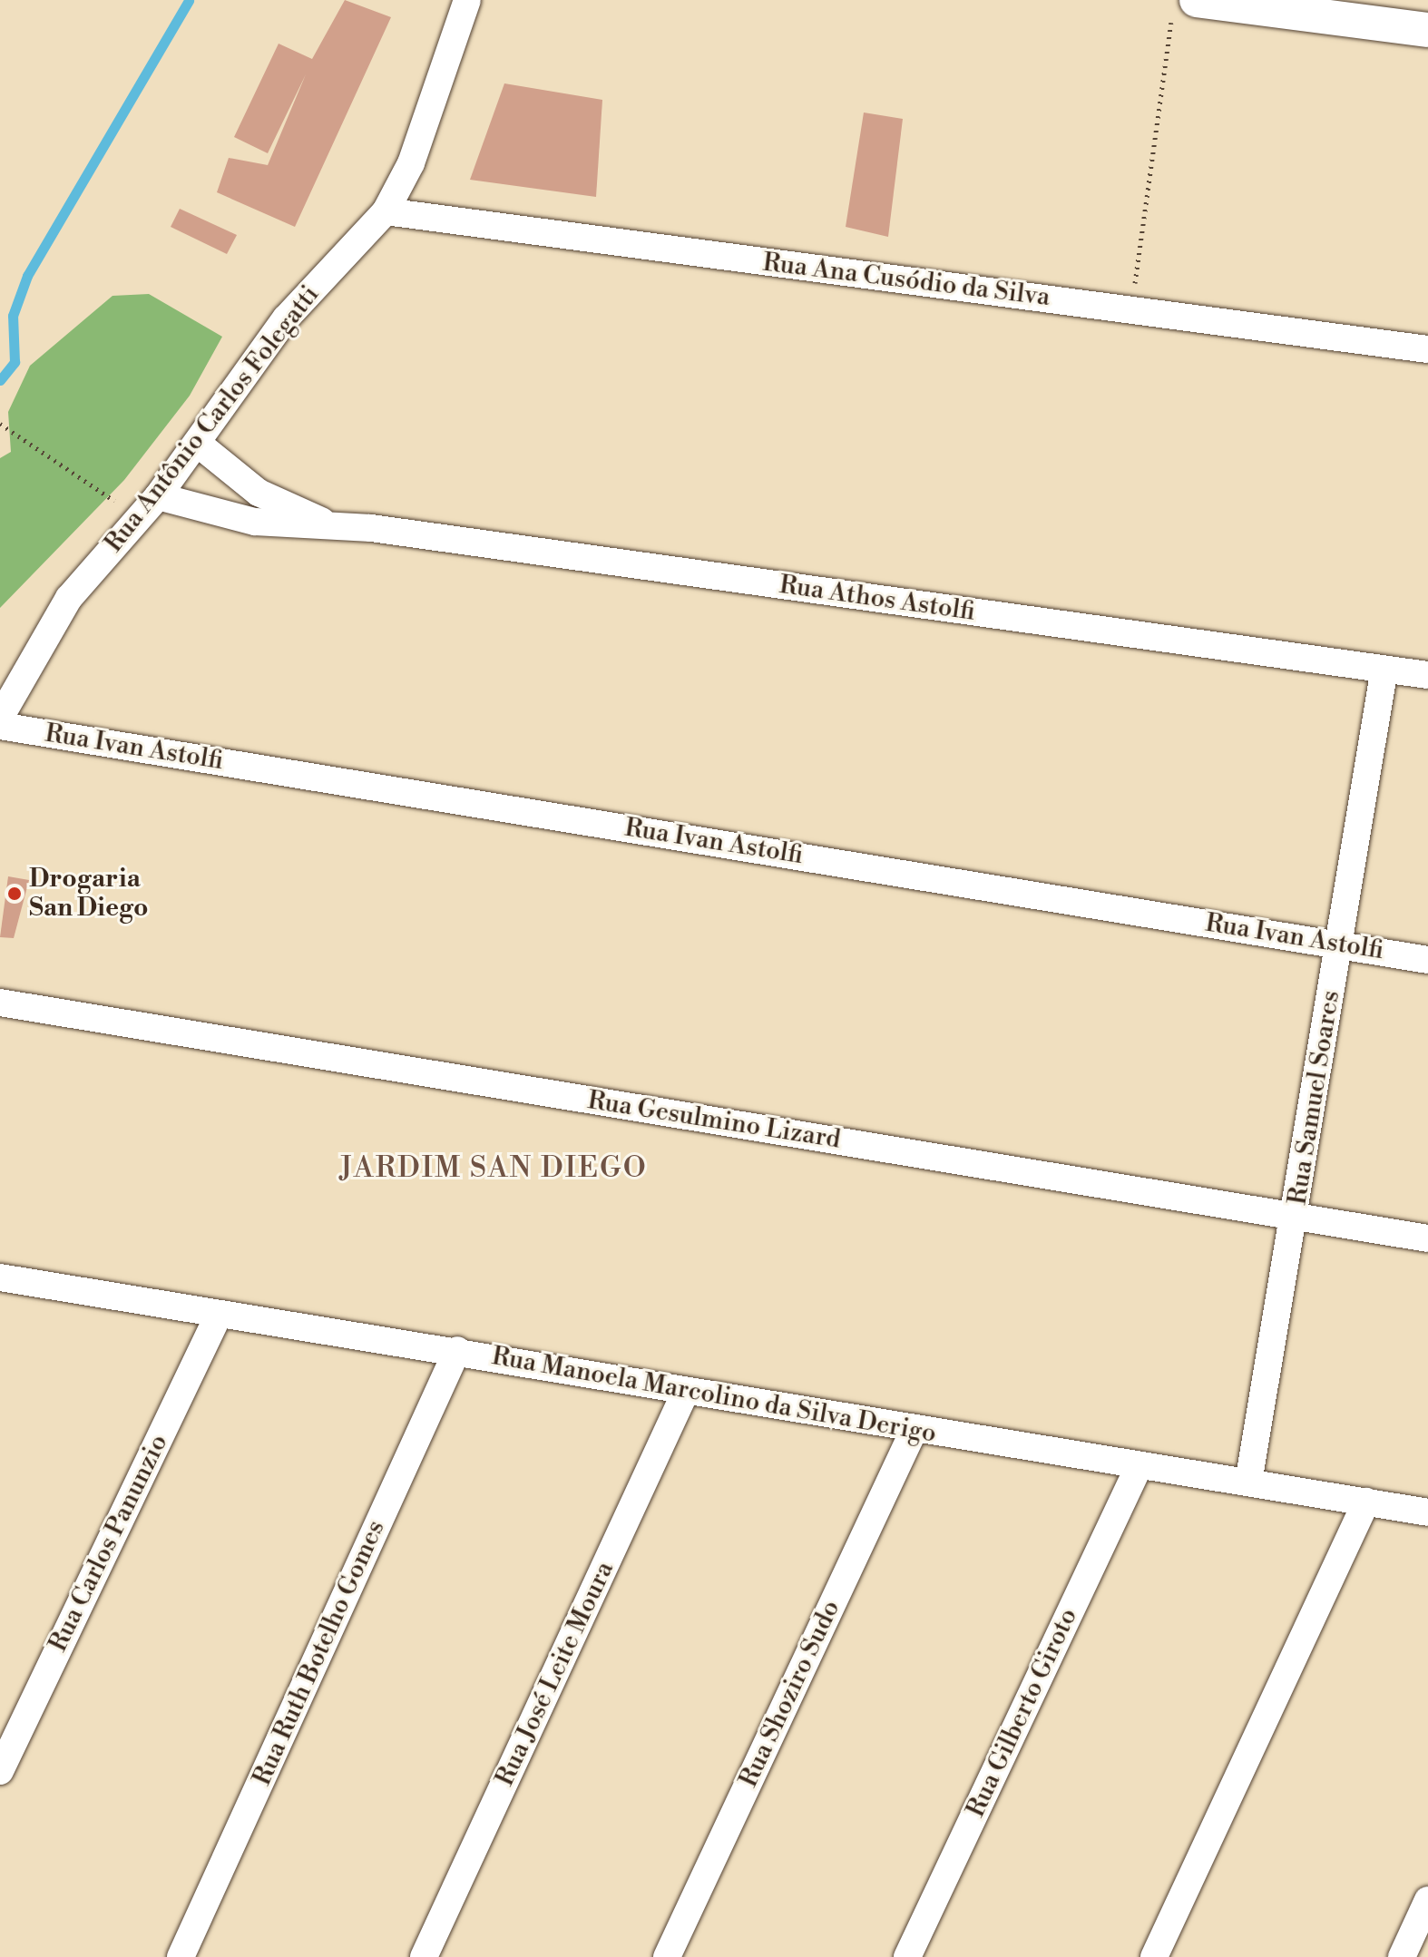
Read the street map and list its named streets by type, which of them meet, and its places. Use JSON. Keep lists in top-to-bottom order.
{
  "streets": {
    "street": [
      "Rua Ana Cusódio da Silva",
      "Rua Antônio Carlos Folegatti",
      "Rua Athos Astolfi",
      "Rua Ivan Astolfi",
      "Rua Samuel Soares",
      "Rua Gesulmino Lizard",
      "Rua Manoela Marcolino da Silva Derigo",
      "Rua Carlos Panunzio",
      "Rua Ruth Botelho Gomes",
      "Rua José Leite Moura",
      "Rua Shoziro Sudo",
      "Rua Gilberto Giroto"
    ]
  },
  "crossings": [
    ["Rua Ana Cusódio da Silva", "Rua Antônio Carlos Folegatti"],
    ["Rua Antônio Carlos Folegatti", "Rua Athos Astolfi"],
    ["Rua Athos Astolfi", "Rua Samuel Soares"],
    ["Rua Ivan Astolfi", "Rua Samuel Soares"],
    ["Rua Samuel Soares", "Rua Gesulmino Lizard"],
    ["Rua Samuel Soares", "Rua Manoela Marcolino da Silva Derigo"],
    ["Rua Manoela Marcolino da Silva Derigo", "Rua Carlos Panunzio"],
    ["Rua Manoela Marcolino da Silva Derigo", "Rua Ruth Botelho Gomes"],
    ["Rua Manoela Marcolino da Silva Derigo", "Rua José Leite Moura"],
    ["Rua Manoela Marcolino da Silva Derigo", "Rua Shoziro Sudo"],
    ["Rua Manoela Marcolino da Silva Derigo", "Rua Gilberto Giroto"]
  ],
  "districts": ["JARDIM SAN DIEGO"],
  "places": ["Drogaria San Diego"]
}
